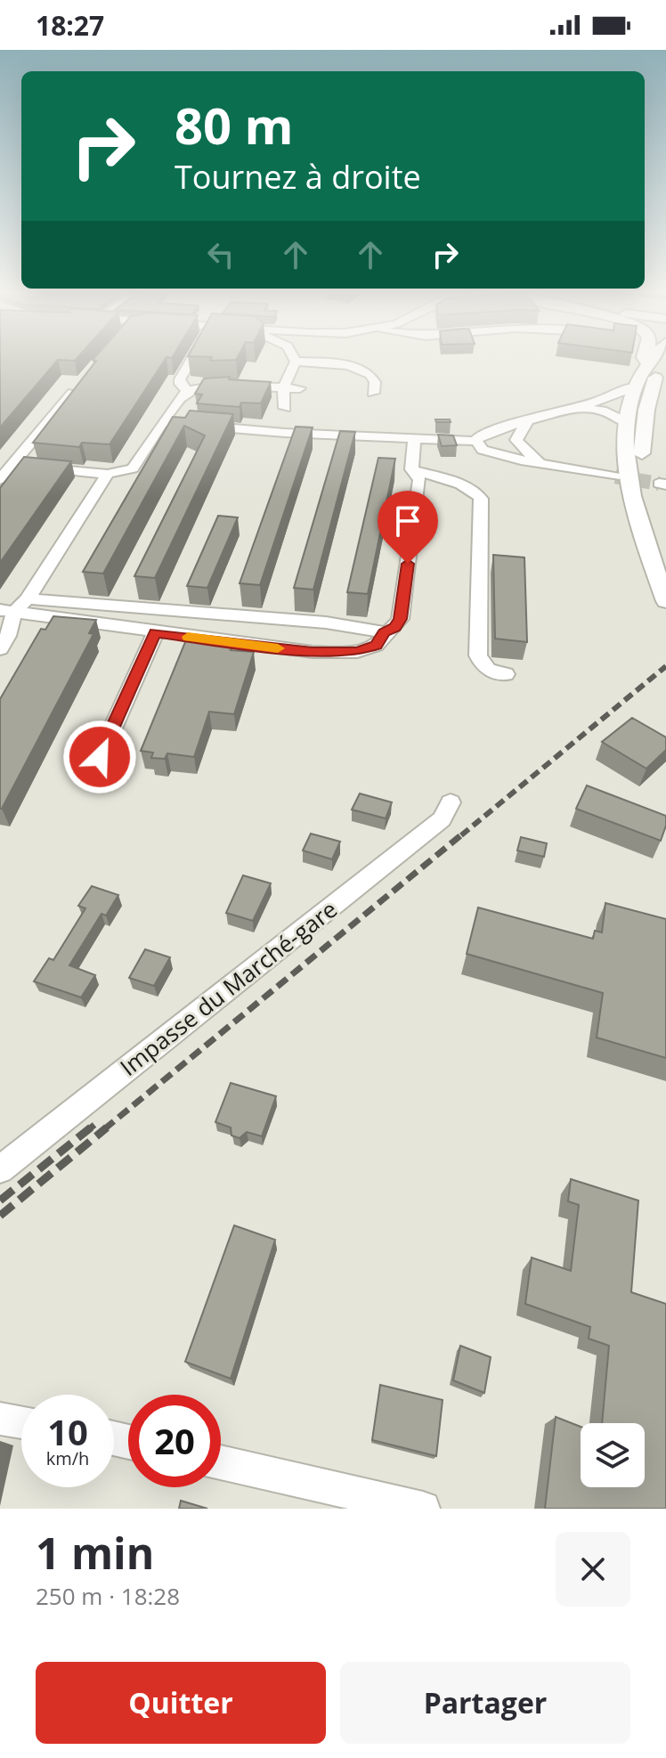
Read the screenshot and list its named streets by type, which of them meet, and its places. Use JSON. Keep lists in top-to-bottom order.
{
  "streets": {
    "street": ["Impasse du Marché-gare"]
  },
  "page": {
    "status": "18:27",
    "turn": ["80 m", "Tournez à droite"],
    "speed": "10 km/h",
    "limit": "20",
    "heading": ["1 min", "250 m · 18:28"],
    "buttons": ["Quitter", "Partager"]
  }
}
